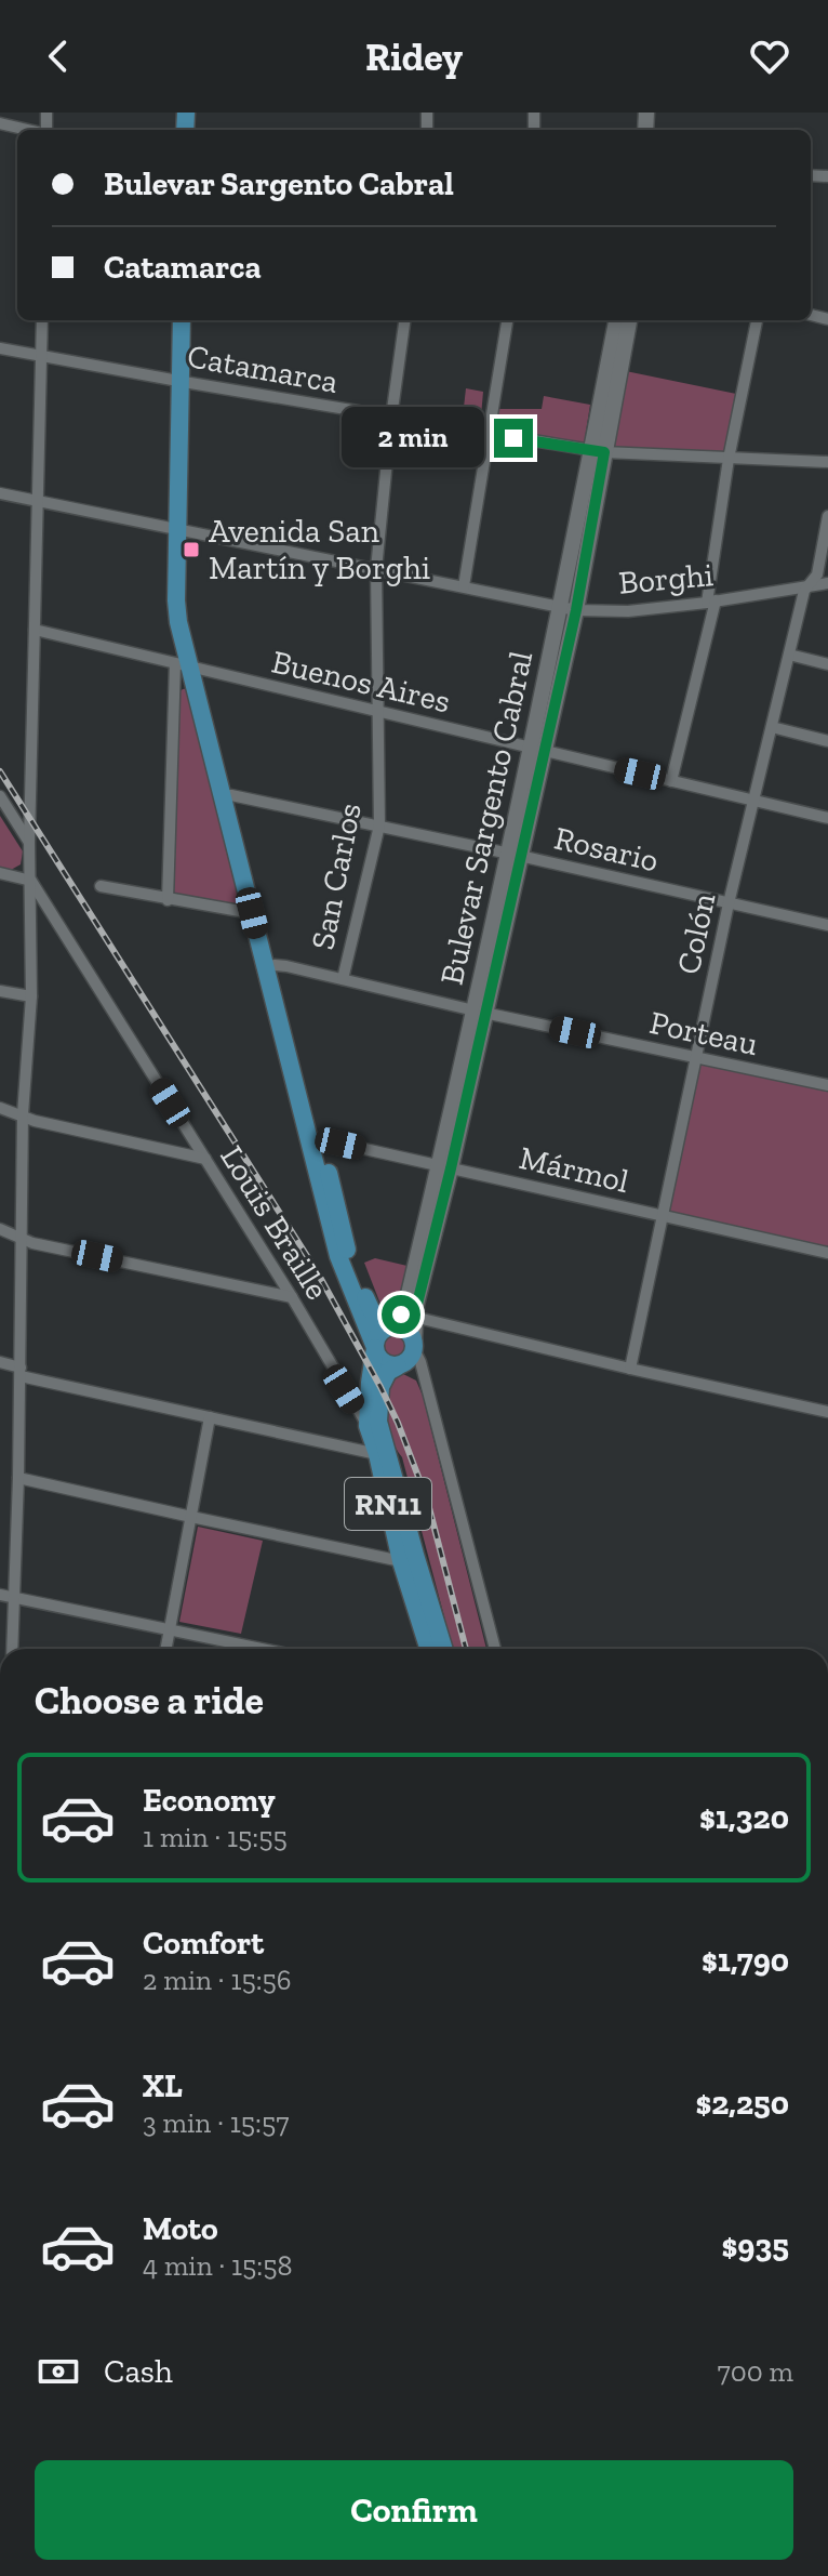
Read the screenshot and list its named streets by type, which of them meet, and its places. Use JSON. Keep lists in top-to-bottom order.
{
  "streets": {
    "main road": ["Bulevar Sargento Cabral", "RN11"],
    "street": [
      "Catamarca",
      "Borghi",
      "Buenos Aires",
      "Rosario",
      "San Carlos",
      "Colón",
      "Porteau",
      "Mármol",
      "Louis Braille"
    ]
  },
  "crossings": [
    ["Catamarca", "Bulevar Sargento Cabral"],
    ["Catamarca", "San Carlos"],
    ["Borghi", "Bulevar Sargento Cabral"],
    ["Borghi", "San Carlos"],
    ["Borghi", "Colón"],
    ["Buenos Aires", "Bulevar Sargento Cabral"],
    ["Buenos Aires", "San Carlos"],
    ["Buenos Aires", "Colón"],
    ["Bulevar Sargento Cabral", "Rosario"],
    ["Bulevar Sargento Cabral", "Porteau"],
    ["Bulevar Sargento Cabral", "Mármol"],
    ["Bulevar Sargento Cabral", "RN11"],
    ["Rosario", "San Carlos"],
    ["Rosario", "Colón"],
    ["San Carlos", "Porteau"],
    ["Colón", "Porteau"],
    ["Colón", "Mármol"],
    ["Louis Braille", "RN11"]
  ],
  "places": {
    "transit": ["Avenida San Martín y Borghi"]
  },
  "page": {
    "header": "Ridey",
    "banner": ["Bulevar Sargento Cabral", "Catamarca"],
    "bubble": "2 min",
    "heading": "Choose a ride",
    "list": [
      {
        "name": "Economy",
        "note": "1 min · 15:55",
        "value": "$1,320"
      },
      {
        "name": "Comfort",
        "note": "2 min · 15:56",
        "value": "$1,790"
      },
      {
        "name": "XL",
        "note": "3 min · 15:57",
        "value": "$2,250"
      },
      {
        "name": "Moto",
        "note": "4 min · 15:58",
        "value": "$935"
      }
    ],
    "pay": ["Cash", "700 m"],
    "buttons": "Confirm"
  }
}
